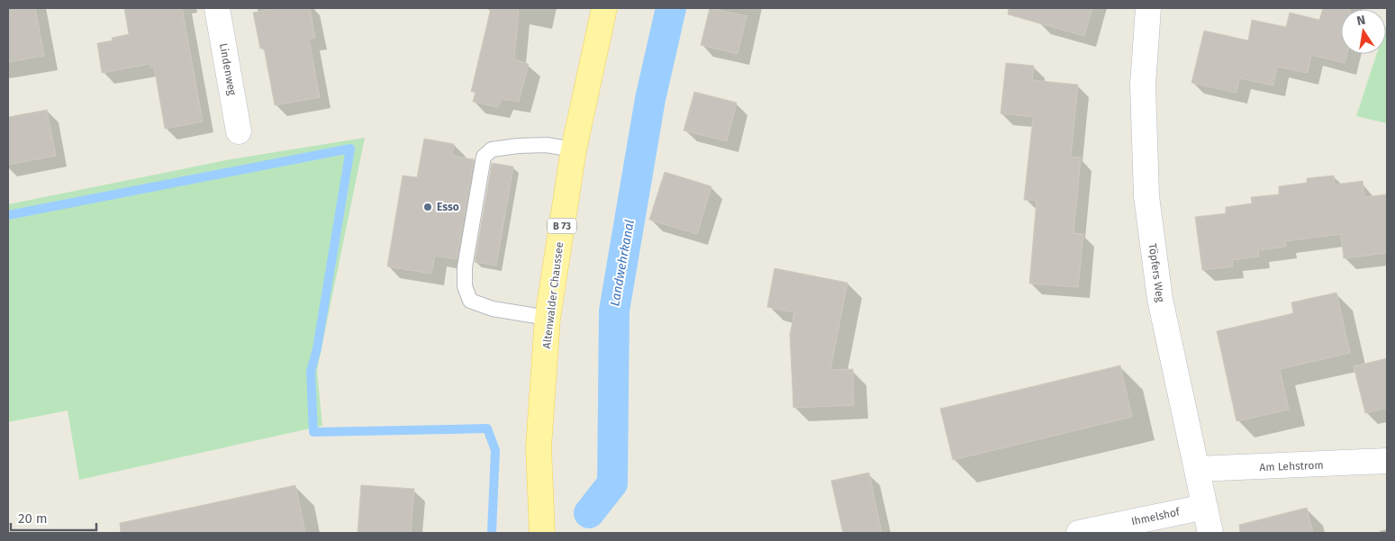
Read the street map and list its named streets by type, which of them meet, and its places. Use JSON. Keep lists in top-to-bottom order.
{
  "streets": {
    "main road": ["B 73", "Altenwalder Chaussee"],
    "street": [
      "Lindenweg",
      "Töpfers Weg",
      "Am Lehstrom",
      "Ihmelshof"
    ]
  },
  "crossings": [
    ["Töpfers Weg", "Am Lehstrom"],
    ["Töpfers Weg", "Ihmelshof"]
  ],
  "water": ["Landwehrkanal"],
  "places": ["Esso"],
  "scale_bar": "20 m",
  "north": "top"
}
